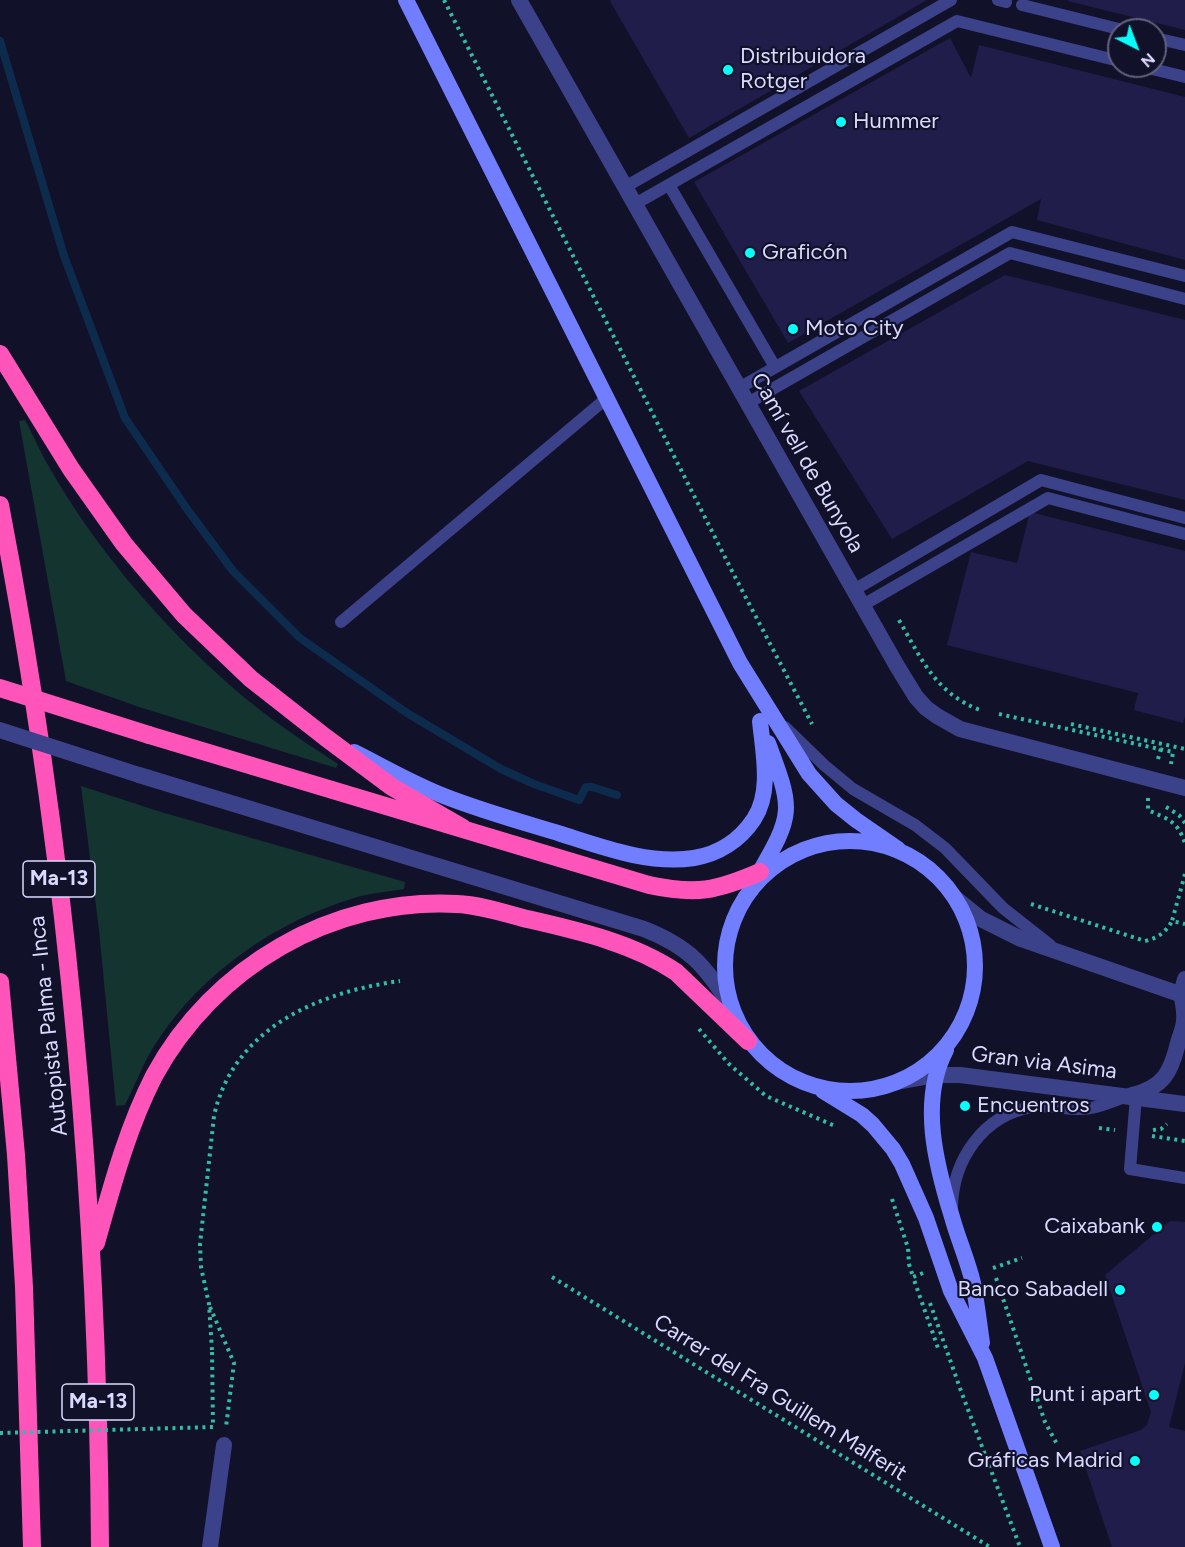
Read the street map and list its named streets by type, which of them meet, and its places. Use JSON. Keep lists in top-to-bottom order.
{
  "streets": {
    "highway": ["Ma-13", "Autopista Palma - Inca"],
    "street": ["Camí vell de Bunyola", "Gran via Asima"],
    "path": ["Carrer del Fra Guillem Malferit"]
  },
  "places": [
    "Distribuidora Rotger",
    "Hummer",
    "Graficón",
    "Moto City",
    "Encuentros",
    "Caixabank",
    "Banco Sabadell",
    "Punt i apart",
    "Gráficas Madrid"
  ],
  "north": "bottom right"
}
